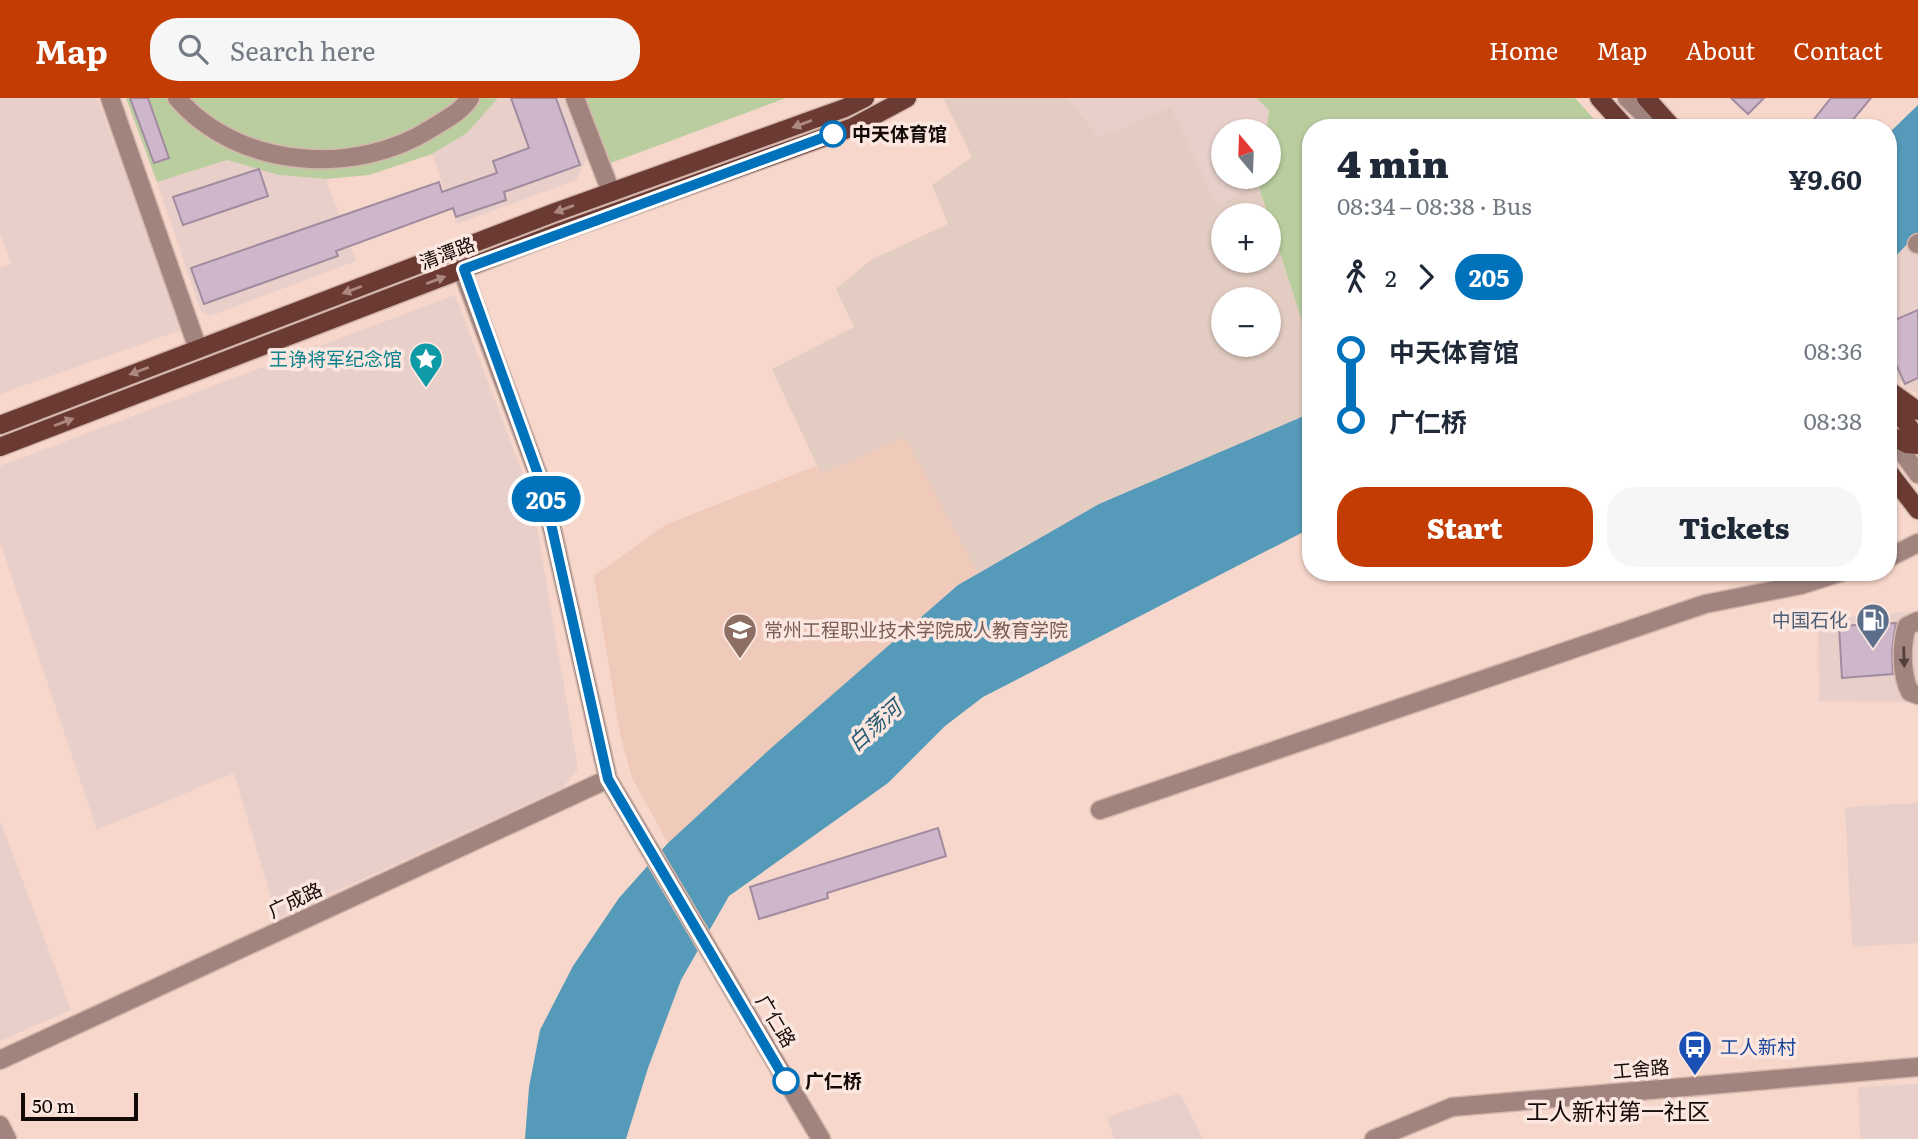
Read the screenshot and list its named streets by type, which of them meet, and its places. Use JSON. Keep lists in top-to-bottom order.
{
  "streets": {
    "main road": ["清潭路"],
    "street": ["广成路", "广仁路", "工舍路"]
  },
  "crossings": [
    ["广成路", "广仁路"]
  ],
  "districts": ["工人新村第一社区"],
  "water": ["白荡河"],
  "places": {
    "other": ["中天体育馆", "广仁桥"],
    "place": ["王诤将军纪念馆"],
    "fuel station": ["中国石化"],
    "school or university": ["常州工程职业技术学院成人教育学院"],
    "bus stop": ["工人新村"]
  },
  "lines": ["bus line 205"],
  "scale_bar": "50 m",
  "north": "top",
  "page": {
    "header": "Map",
    "search": "Search here",
    "nav": [
      "Home",
      "Map",
      "About",
      "Contact"
    ],
    "on_map": "205",
    "map_buttons": ["+", "−"],
    "heading": ["4 min", "08:34 – 08:38 · Bus", "¥9.60"],
    "legs": ["2", "205"],
    "list": [
      {
        "name": "中天体育馆",
        "value": "08:36"
      },
      {
        "name": "广仁桥",
        "value": "08:38"
      }
    ],
    "buttons": ["Start", "Tickets"],
    "scale": "50 m"
  }
}
